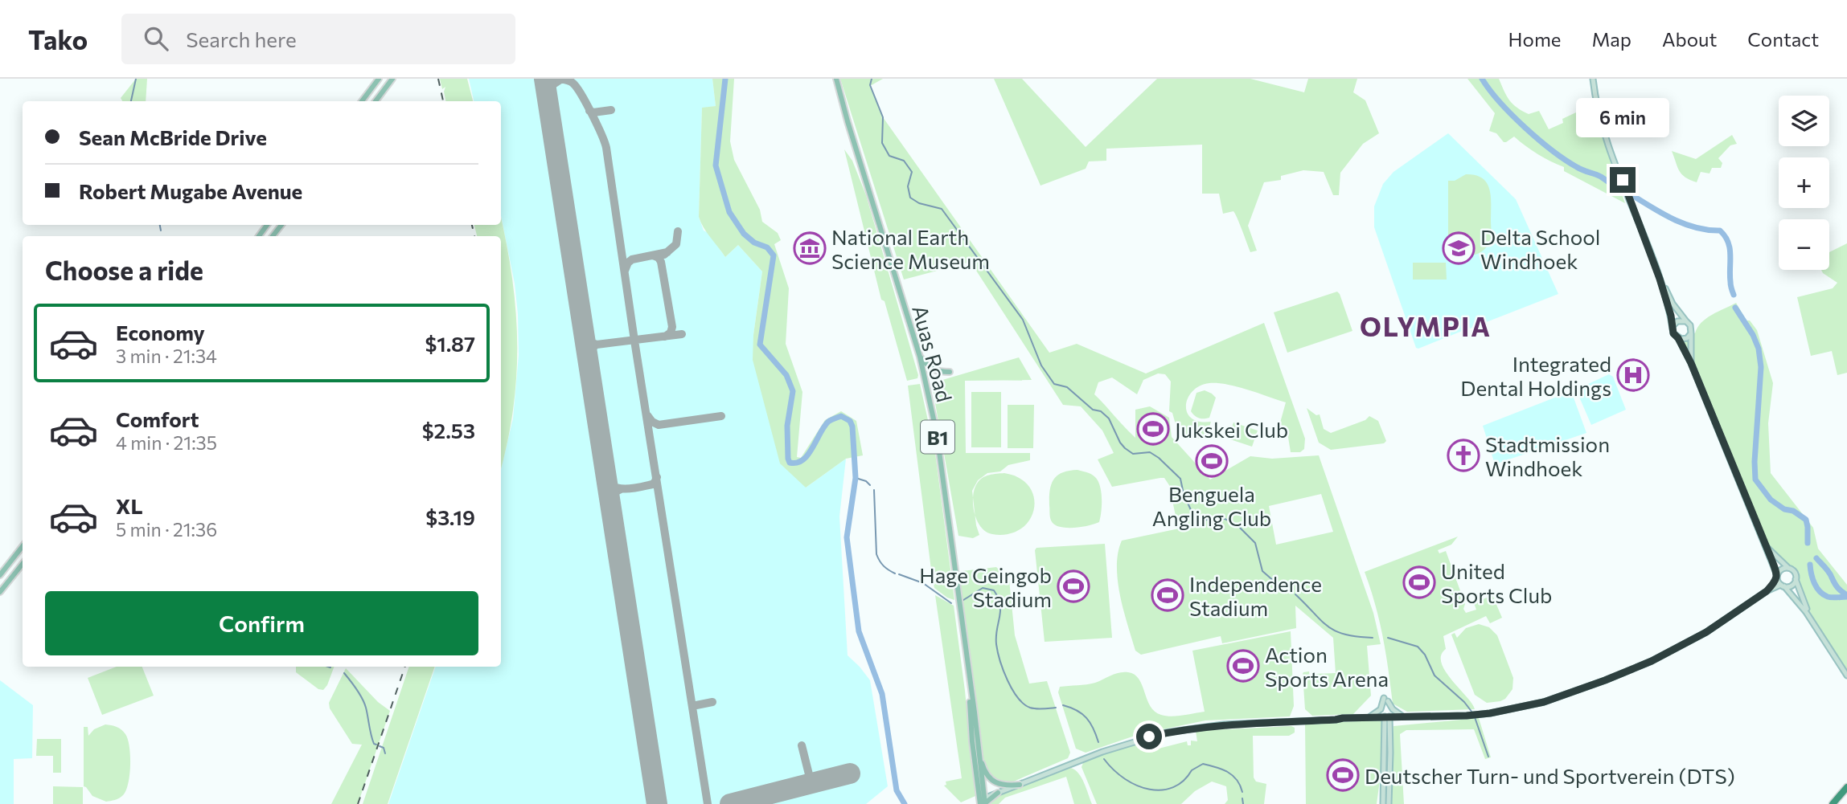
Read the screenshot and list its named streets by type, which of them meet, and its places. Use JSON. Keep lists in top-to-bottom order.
{
  "streets": {
    "main road": ["Auas Road", "B1"]
  },
  "districts": ["OLYMPIA"],
  "places": {
    "museum": ["National Earth Science Museum"],
    "school or university": ["Delta School Windhoek"],
    "hospital": ["Integrated Dental Holdings"],
    "sports": [
      "Jukskei Club",
      "Benguela Angling Club",
      "United Sports Club",
      "Hage Geingob Stadium",
      "Independence Stadium",
      "Action Sports Arena",
      "Deutscher Turn- und Sportverein (DTS)"
    ],
    "church": ["Stadtmission Windhoek"]
  },
  "page": {
    "header": "Tako",
    "search": "Search here",
    "nav": [
      "Home",
      "Map",
      "About",
      "Contact"
    ],
    "map_buttons": ["+", "−"],
    "bubble": "6 min",
    "banner": ["Sean McBride Drive", "Robert Mugabe Avenue"],
    "heading": "Choose a ride",
    "list": [
      {
        "name": "Economy",
        "note": "3 min · 21:34",
        "value": "$1.87"
      },
      {
        "name": "Comfort",
        "note": "4 min · 21:35",
        "value": "$2.53"
      },
      {
        "name": "XL",
        "note": "5 min · 21:36",
        "value": "$3.19"
      }
    ],
    "buttons": "Confirm"
  }
}
